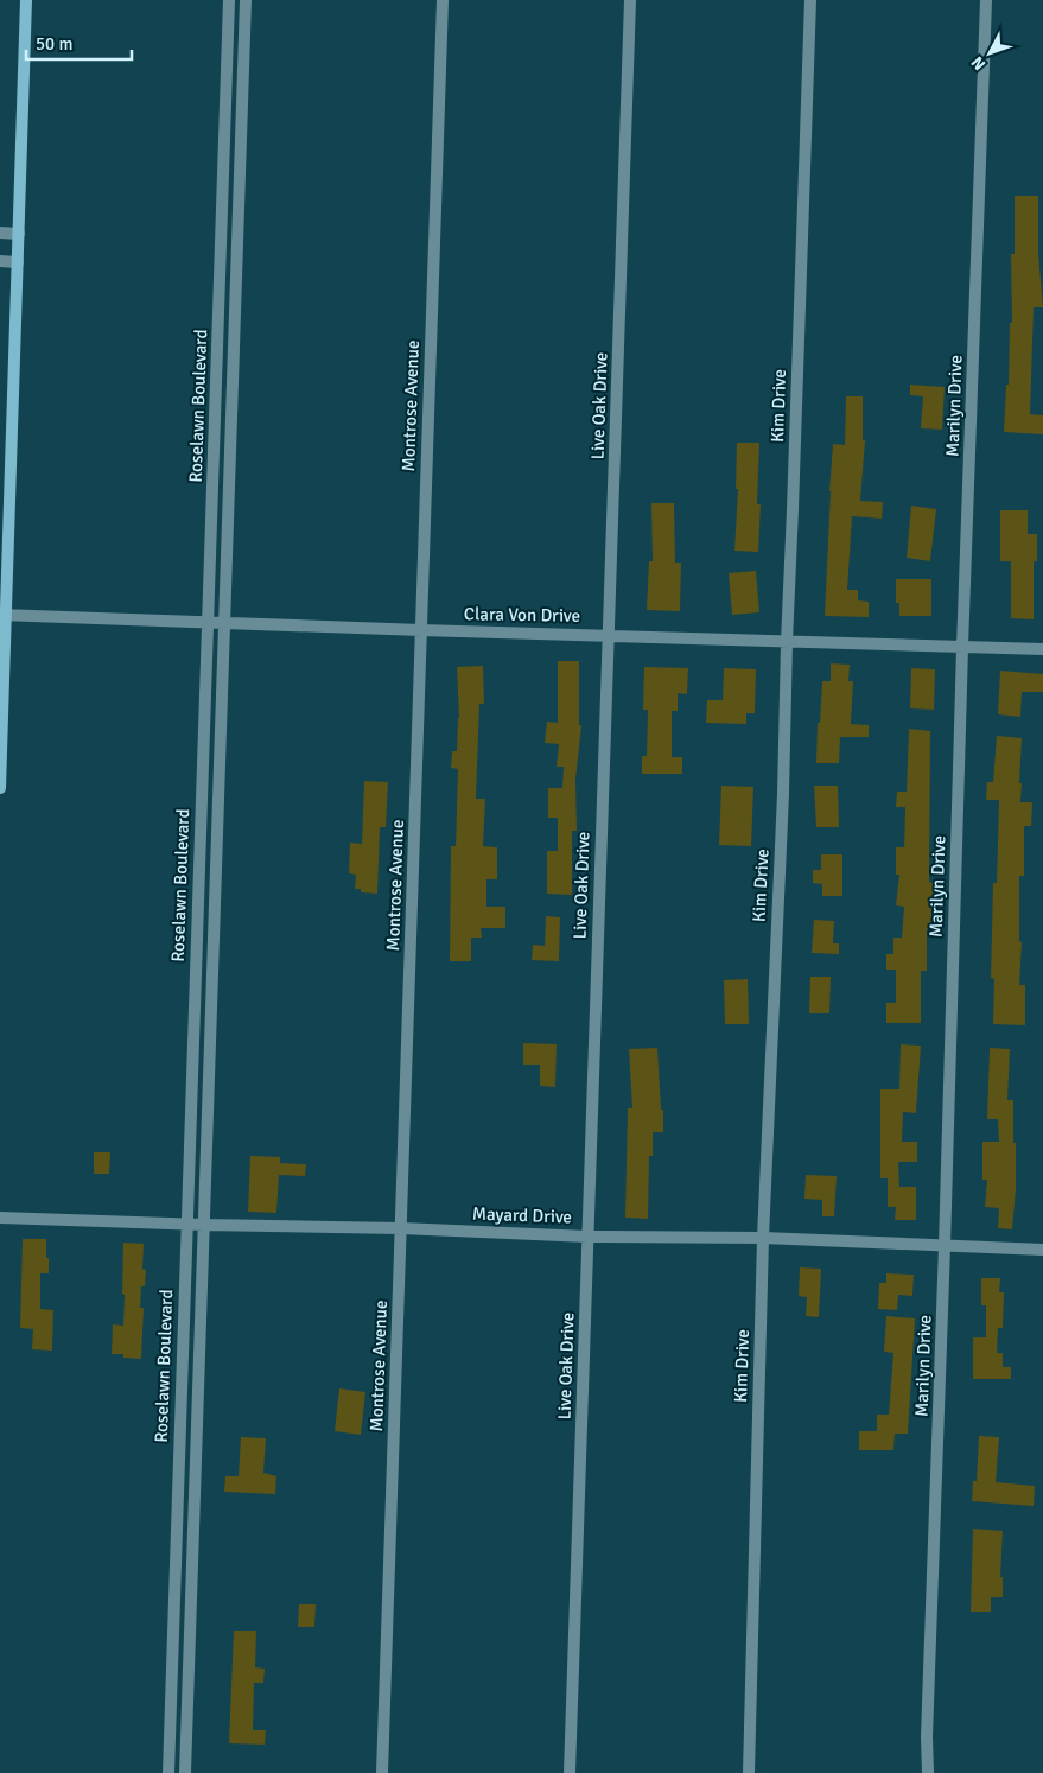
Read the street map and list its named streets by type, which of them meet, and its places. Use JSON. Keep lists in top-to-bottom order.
{
  "streets": {
    "street": [
      "Roselawn Boulevard",
      "Montrose Avenue",
      "Live Oak Drive",
      "Kim Drive",
      "Marilyn Drive",
      "Clara Von Drive",
      "Mayard Drive"
    ]
  },
  "crossings": [
    ["Roselawn Boulevard", "Clara Von Drive"],
    ["Roselawn Boulevard", "Mayard Drive"],
    ["Montrose Avenue", "Clara Von Drive"],
    ["Montrose Avenue", "Mayard Drive"],
    ["Live Oak Drive", "Clara Von Drive"],
    ["Live Oak Drive", "Mayard Drive"],
    ["Kim Drive", "Clara Von Drive"],
    ["Kim Drive", "Mayard Drive"],
    ["Marilyn Drive", "Clara Von Drive"],
    ["Marilyn Drive", "Mayard Drive"]
  ],
  "scale_bar": "50 m",
  "north": "bottom left"
}
